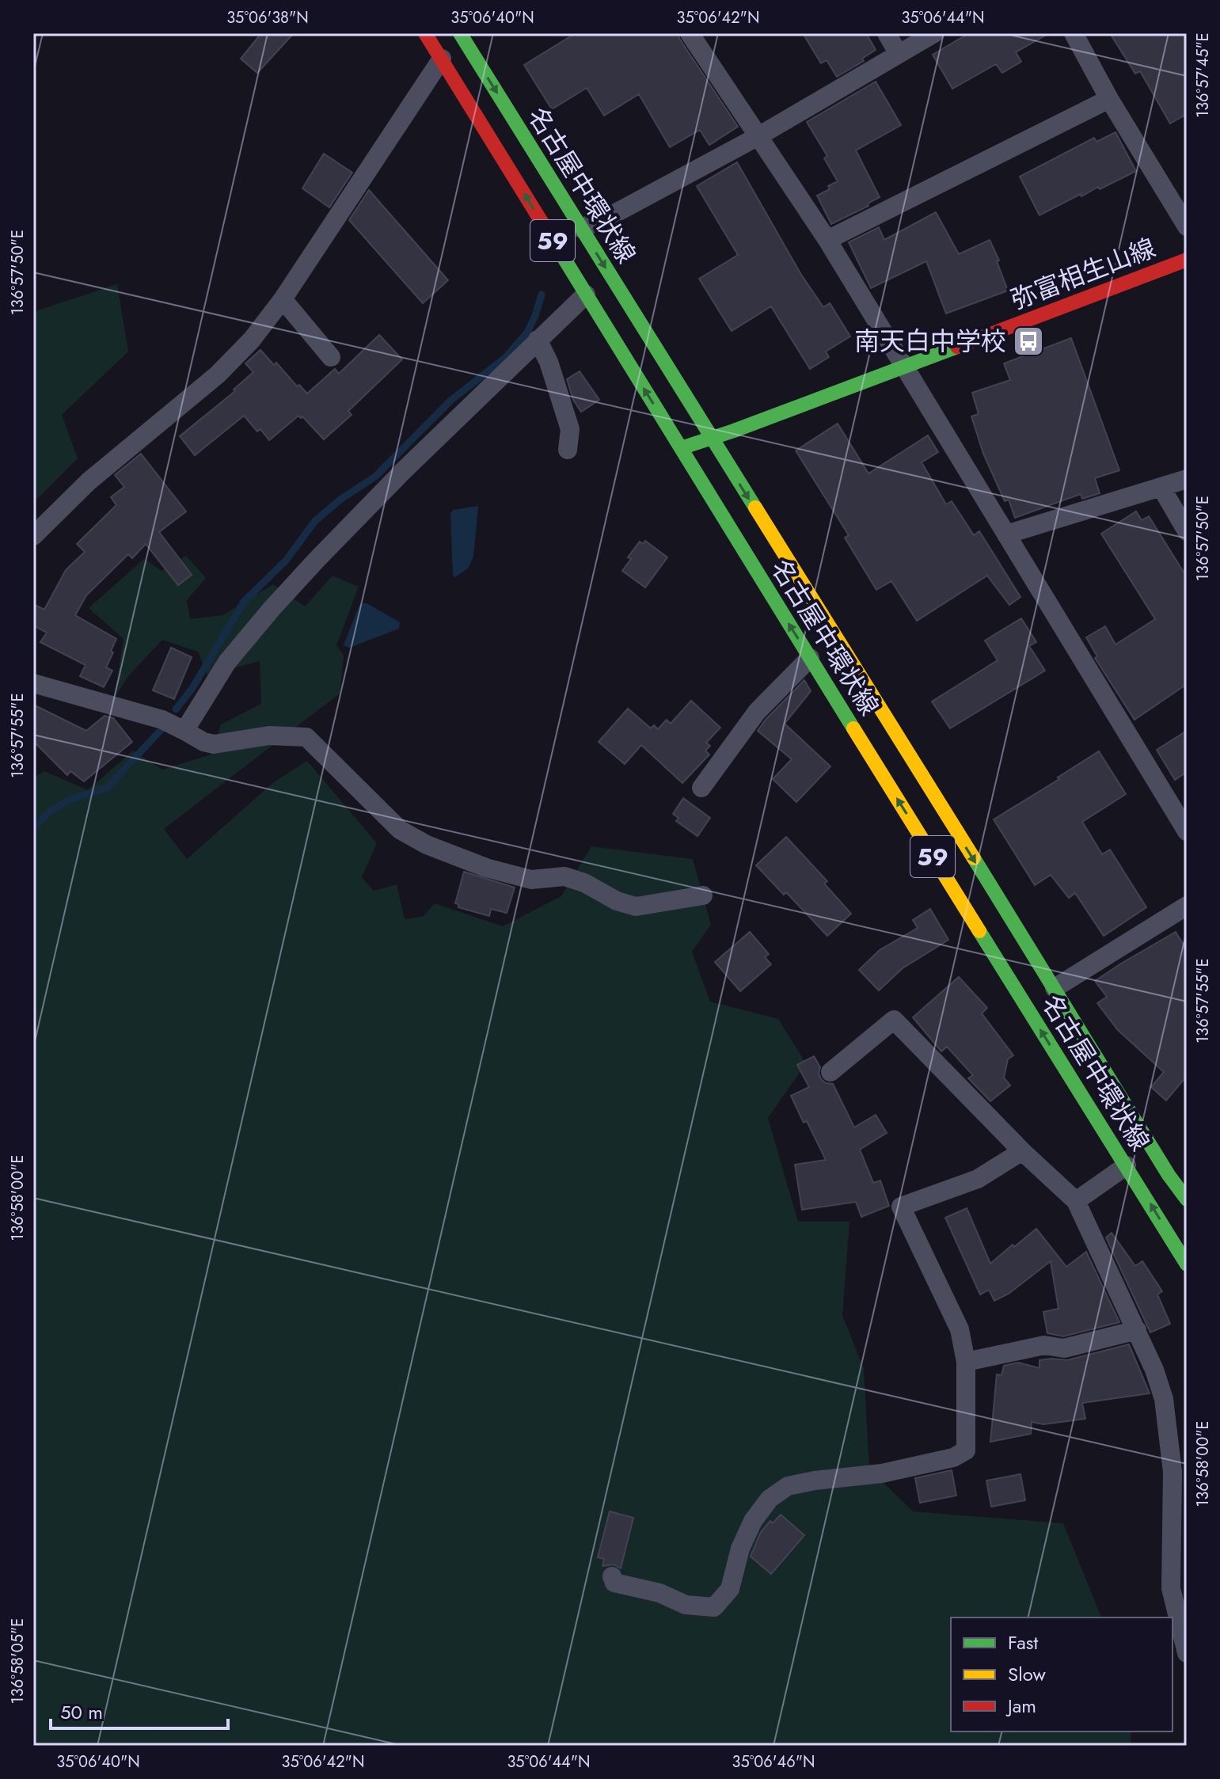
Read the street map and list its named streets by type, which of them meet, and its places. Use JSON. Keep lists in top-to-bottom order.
{
  "streets": {
    "main road": ["名古屋中環状線", "59", "弥富相生山線"]
  },
  "crossings": [
    ["名古屋中環状線", "弥富相生山線"]
  ],
  "places": {
    "bus stop": ["南天白中学校"]
  },
  "legend": ["Fast", "Slow", "Jam"],
  "scale_bar": "50 m",
  "coordinates": [
    "35°06'38\"N",
    "35°06'40\"N",
    "35°06'42\"N",
    "35°06'44\"N",
    "136°57'45\"E",
    "136°57'50\"E",
    "136°57'55\"E",
    "136°58'00\"E",
    "136°58'05\"E",
    "35°06'46\"N"
  ]
}
